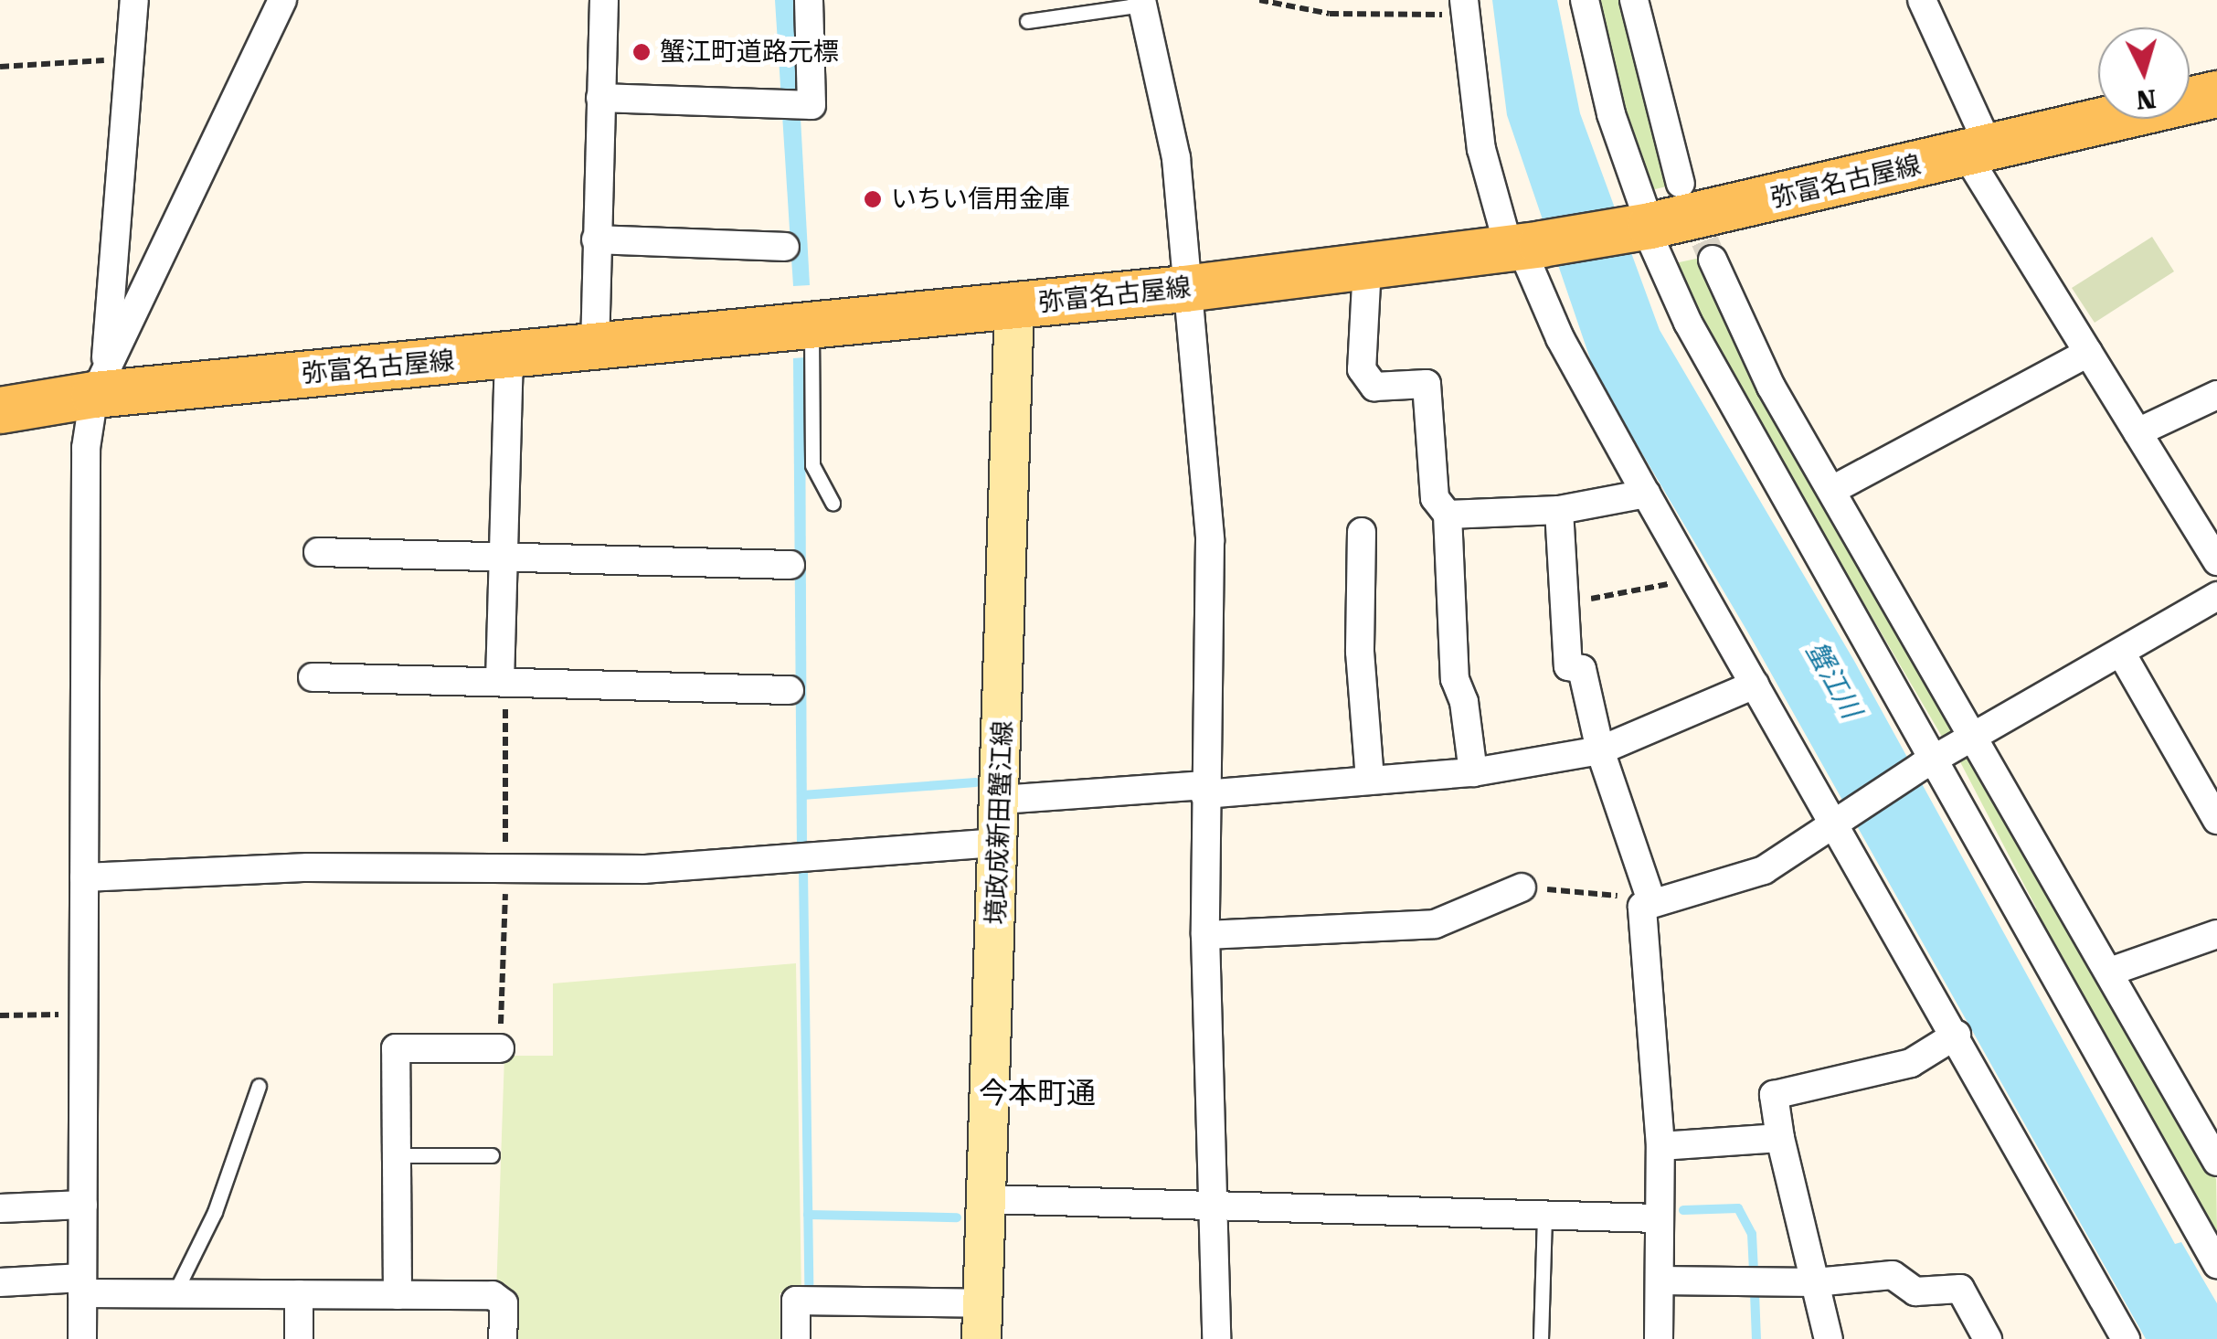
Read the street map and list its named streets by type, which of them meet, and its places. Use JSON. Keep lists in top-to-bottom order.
{
  "streets": {
    "main road": ["弥富名古屋線", "境政成新田蟹江線"]
  },
  "crossings": [
    ["弥富名古屋線", "境政成新田蟹江線"]
  ],
  "districts": ["今本町通"],
  "water": ["蟹江川"],
  "places": ["蟹江町道路元標", "いちい信用金庫"],
  "north": "bottom"
}
